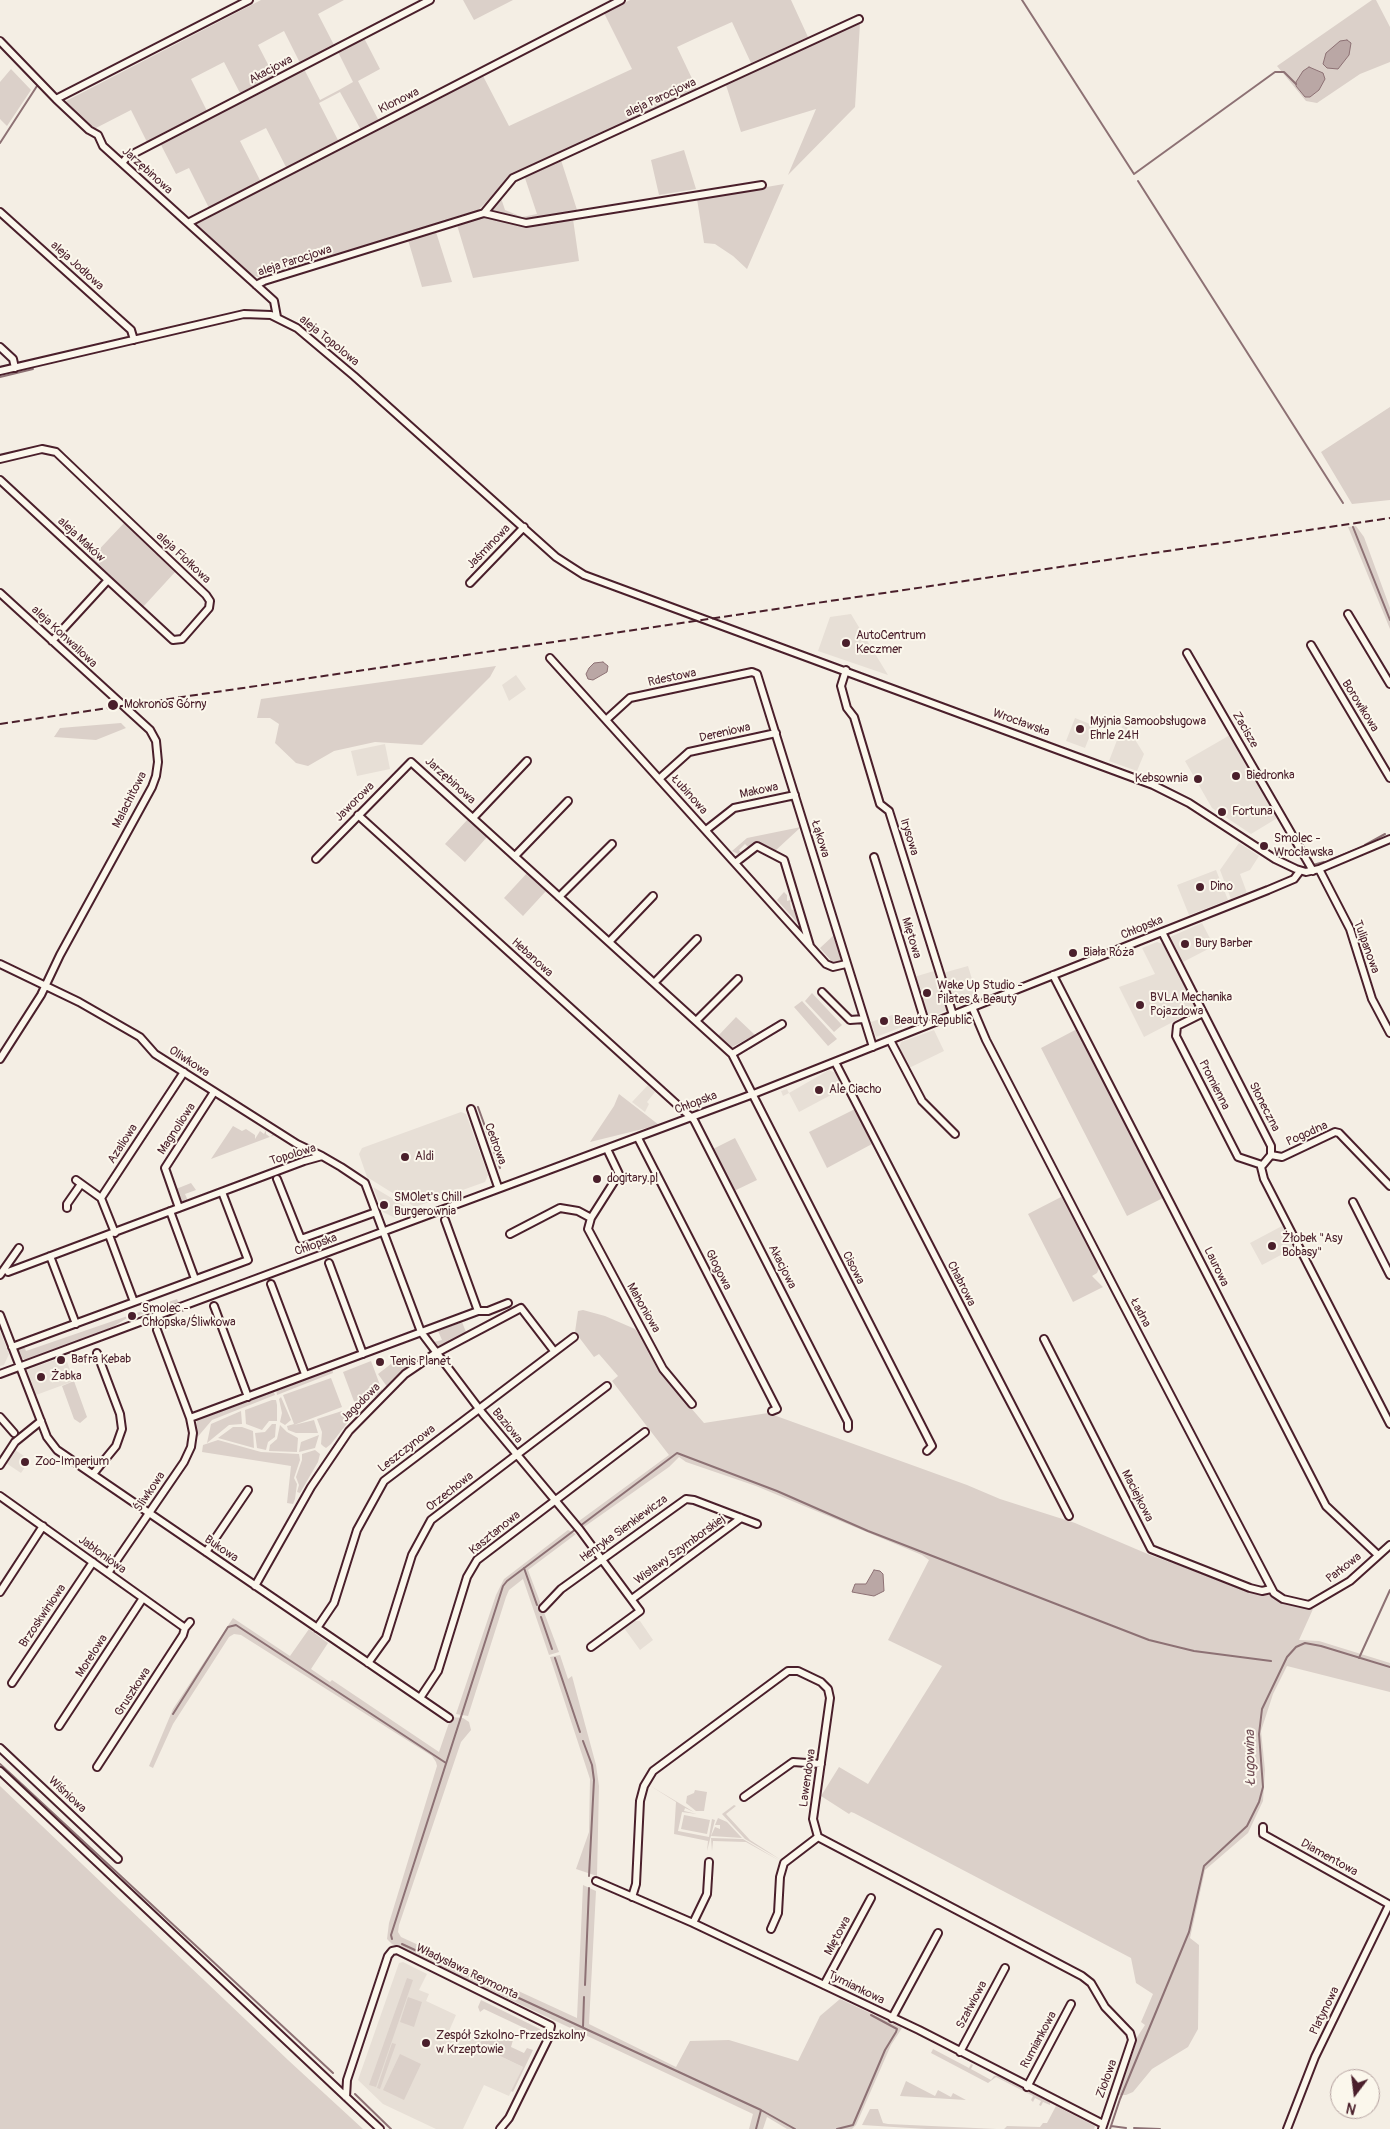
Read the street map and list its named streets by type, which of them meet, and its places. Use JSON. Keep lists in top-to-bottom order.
{
  "streets": {
    "street": [
      "Akacjowa",
      "aleja Parocjowa",
      "Klonowa",
      "Jarzębinowa",
      "aleja Jodłowa",
      "aleja Topolowa",
      "aleja Maków",
      "Jaśminowa",
      "aleja Fiołkowa",
      "aleja Konwaliowa",
      "Rdestowa",
      "Borowikowa",
      "Wrocławska",
      "Zacisze",
      "Dereniowa",
      "Makowa",
      "Łubinowa",
      "Malachitowa",
      "Jaworowa",
      "Irysowa",
      "Łąkowa",
      "Chłopska",
      "Miętowa",
      "Tulipanowa",
      "Hebanowa",
      "Oliwkowa",
      "Promienna",
      "Słoneczna",
      "Magnoliowa",
      "Pogodna",
      "Azaliowa",
      "Cedrowa",
      "Topolowa",
      "Laurowa",
      "Cisowa",
      "Głogowa",
      "Chabrowa",
      "Mahoniowa",
      "Ładna",
      "Jagodowa",
      "Baziowa",
      "Leszczynowa",
      "Śliwkowa",
      "Orzechowa",
      "Maciejkowa",
      "Henryka Sienkiewicza",
      "Kasztanowa",
      "Bukowa",
      "Wisławy Szymborskiej",
      "Jabłoniowa",
      "Parkowa",
      "Brzoskwiniowa",
      "Morelowa",
      "Gruszkowa",
      "Lawendowa",
      "Wiśniowa",
      "Diamentowa",
      "Władysława Reymonta",
      "Tymiankowa",
      "Szałwiowa",
      "Platynowa",
      "Rumiankowa",
      "Ziołowa"
    ]
  },
  "crossings": [
    ["Akacjowa", "Jarzębinowa"],
    ["Akacjowa", "Chłopska"],
    ["Akacjowa", "Hebanowa"],
    ["aleja Parocjowa", "Jarzębinowa"],
    ["Klonowa", "Jarzębinowa"],
    ["Jarzębinowa", "aleja Topolowa"],
    ["Jarzębinowa", "Jaworowa"],
    ["Jarzębinowa", "Chłopska"],
    ["Jarzębinowa", "Cisowa"],
    ["aleja Jodłowa", "aleja Topolowa"],
    ["aleja Topolowa", "Jaśminowa"],
    ["aleja Topolowa", "Wrocławska"],
    ["aleja Maków", "aleja Fiołkowa"],
    ["aleja Maków", "aleja Konwaliowa"],
    ["aleja Konwaliowa", "Malachitowa"],
    ["Rdestowa", "Łubinowa"],
    ["Rdestowa", "Łąkowa"],
    ["Wrocławska", "Irysowa"],
    ["Wrocławska", "Chłopska"],
    ["Zacisze", "Tulipanowa"],
    ["Dereniowa", "Łubinowa"],
    ["Dereniowa", "Łąkowa"],
    ["Makowa", "Łubinowa"],
    ["Makowa", "Łąkowa"],
    ["Łubinowa", "Łąkowa"],
    ["Malachitowa", "Oliwkowa"],
    ["Jaworowa", "Hebanowa"],
    ["Irysowa", "Chłopska"],
    ["Łąkowa", "Chłopska"],
    ["Chłopska", "Miętowa"],
    ["Chłopska", "Hebanowa"],
    ["Chłopska", "Słoneczna"],
    ["Chłopska", "Cedrowa"],
    ["Chłopska", "Topolowa"],
    ["Chłopska", "Laurowa"],
    ["Chłopska", "Cisowa"],
    ["Chłopska", "Głogowa"],
    ["Chłopska", "Chabrowa"],
    ["Chłopska", "Ładna"],
    ["Chłopska", "Bukowa"],
    ["Miętowa", "Tymiankowa"],
    ["Oliwkowa", "Magnoliowa"],
    ["Oliwkowa", "Azaliowa"],
    ["Oliwkowa", "Topolowa"],
    ["Promienna", "Słoneczna"],
    ["Słoneczna", "Pogodna"],
    ["Magnoliowa", "Topolowa"],
    ["Laurowa", "Parkowa"],
    ["Ładna", "Maciejkowa"],
    ["Ładna", "Parkowa"],
    ["Jagodowa", "Baziowa"],
    ["Jagodowa", "Leszczynowa"],
    ["Jagodowa", "Bukowa"],
    ["Baziowa", "Leszczynowa"],
    ["Baziowa", "Orzechowa"],
    ["Baziowa", "Henryka Sienkiewicza"],
    ["Baziowa", "Kasztanowa"],
    ["Baziowa", "Wisławy Szymborskiej"],
    ["Leszczynowa", "Bukowa"],
    ["Śliwkowa", "Bukowa"],
    ["Śliwkowa", "Jabłoniowa"],
    ["Orzechowa", "Bukowa"],
    ["Maciejkowa", "Parkowa"],
    ["Henryka Sienkiewicza", "Wisławy Szymborskiej"],
    ["Kasztanowa", "Bukowa"],
    ["Jabłoniowa", "Brzoskwiniowa"],
    ["Jabłoniowa", "Morelowa"],
    ["Jabłoniowa", "Gruszkowa"],
    ["Lawendowa", "Tymiankowa"],
    ["Lawendowa", "Ziołowa"],
    ["Diamentowa", "Platynowa"],
    ["Tymiankowa", "Szałwiowa"],
    ["Tymiankowa", "Rumiankowa"],
    ["Tymiankowa", "Ziołowa"]
  ],
  "water": ["Ługowina"],
  "places": [
    "AutoCentrum Keczmer",
    "Mokronos Górny",
    "Myjnia Samoobsługowa Ehrle 24H",
    "Biedronka",
    "Kebsownia",
    "Fortuna",
    "Smolec - Wrocławska",
    "Dino",
    "Bury Barber",
    "Biała Róża",
    "Wake Up Studio - Pilates & Beauty",
    "BVLA Mechanika Pojazdowa",
    "Beauty Republic",
    "Ale Ciacho",
    "Aldi",
    "dogitary.pl",
    "SMOlet's Chill Burgerownia",
    "Żłobek \"Asy Bobasy\"",
    "Smolec - Chłopska/Śliwkowa",
    "Bafra Kebab",
    "Tenis Planet",
    "Żabka",
    "Zoo-Imperium",
    "Zespół Szkolno-Przedszkolny w Krzeptowie"
  ],
  "north": "bottom"
}
